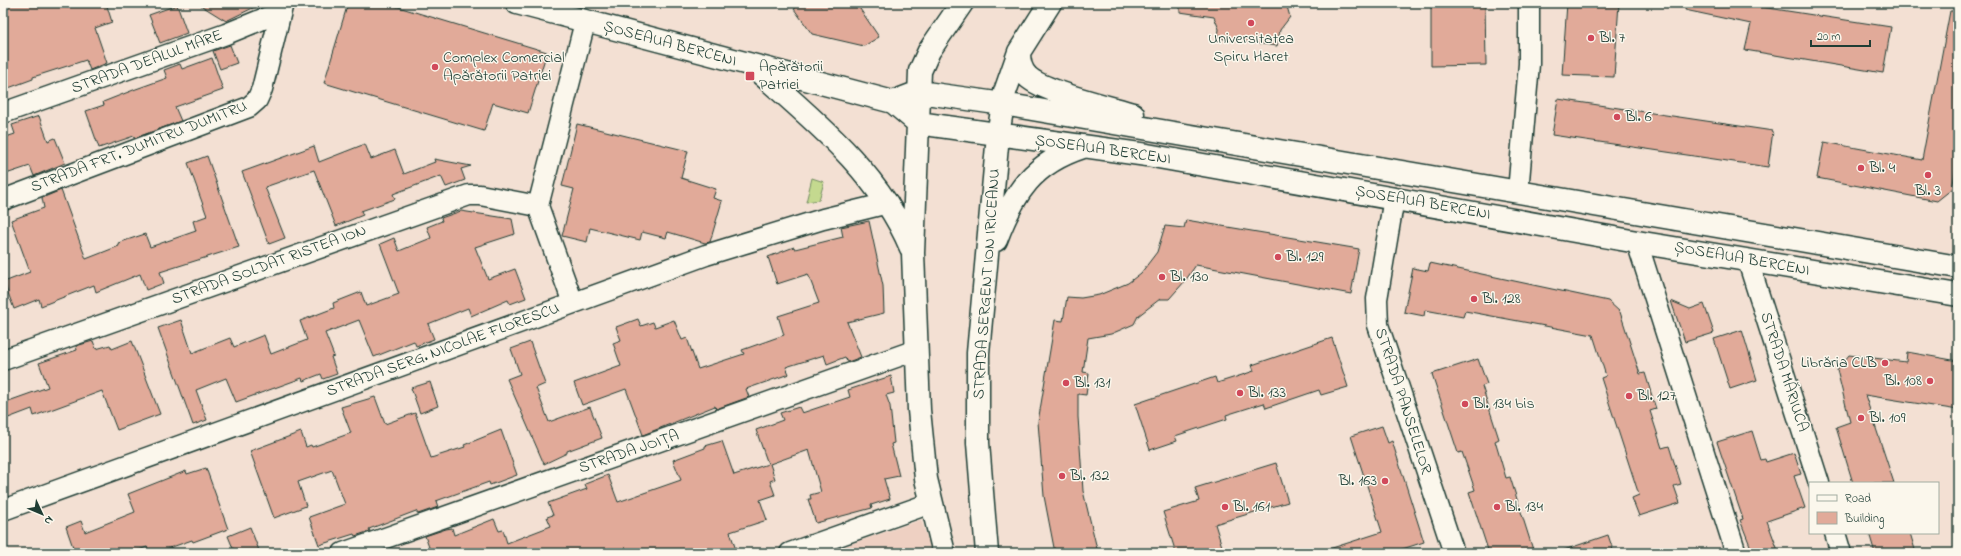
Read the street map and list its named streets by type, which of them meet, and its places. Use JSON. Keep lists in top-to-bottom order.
{
  "streets": {
    "main road": ["ȘOSEAUA BERCENI", "STRADA SERGENT ION IRICEANU"],
    "street": [
      "STRADA DEALUL MARE",
      "STRADA FRT. DUMITRU DUMITRU",
      "STRADA SOLDAT RISTEA ION",
      "STRADA SERG. NICOLAE FLORESCU",
      "STRADA MĂRIUCA",
      "STRADA PANSELELOR",
      "STRADA JOIȚA"
    ]
  },
  "crossings": [
    ["ȘOSEAUA BERCENI", "STRADA SERGENT ION IRICEANU"],
    ["ȘOSEAUA BERCENI", "STRADA MĂRIUCA"],
    ["ȘOSEAUA BERCENI", "STRADA PANSELELOR"],
    ["STRADA DEALUL MARE", "STRADA FRT. DUMITRU DUMITRU"]
  ],
  "places": {
    "other": [
      "Universitatea Spiru Haret",
      "Bl. 7",
      "Complex Comercial Apărătorii Patriei",
      "Bl. 6",
      "Bl. 4",
      "Bl. 3",
      "Bl. 129",
      "Bl. 130",
      "Bl. 128",
      "Librăria CLB",
      "Bl. 108",
      "Bl. 131",
      "Bl. 133",
      "Bl. 127",
      "Bl. 134 bis",
      "Bl. 109",
      "Bl. 132",
      "Bl. 163",
      "Bl. 161",
      "Bl. 134"
    ],
    "transit": ["Apărătorii Patriei"]
  },
  "legend": ["Road", "Building"],
  "scale_bar": "20 m",
  "north": "bottom right"
}
